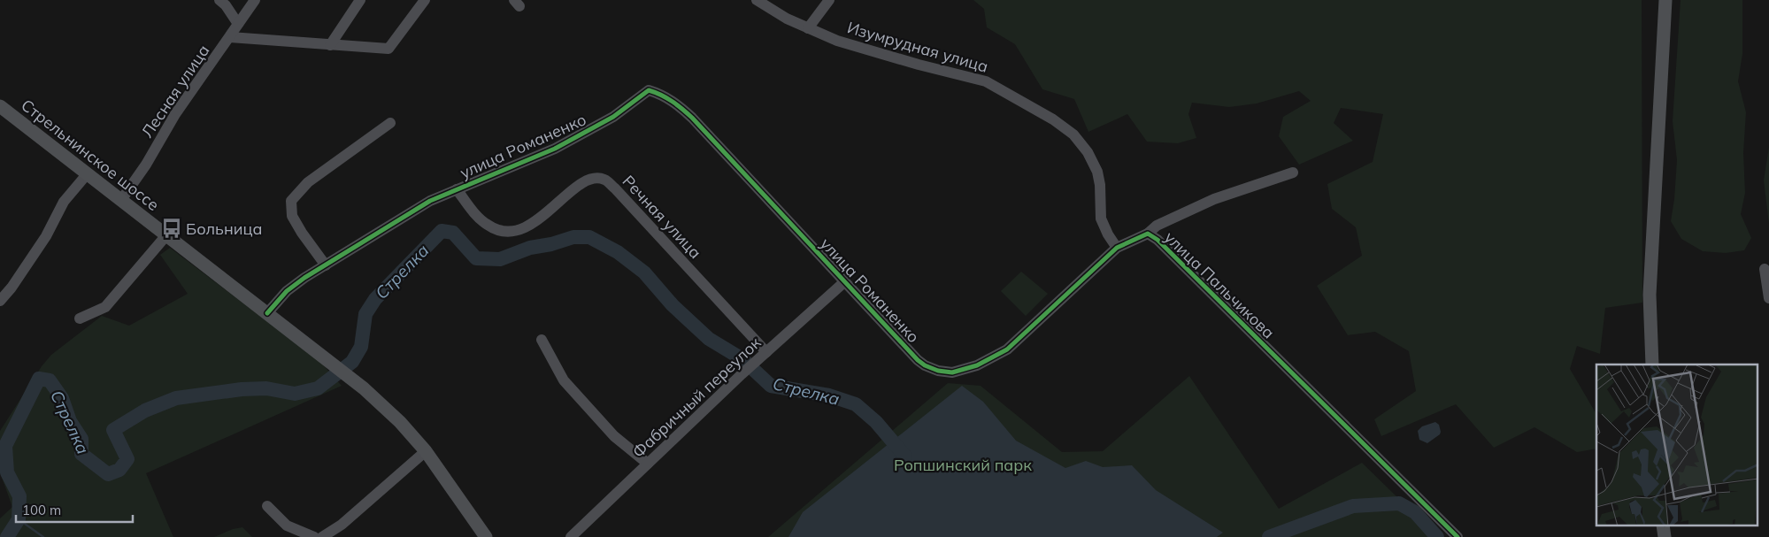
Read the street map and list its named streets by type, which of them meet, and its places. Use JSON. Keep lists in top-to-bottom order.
{
  "streets": {
    "main road": ["Стрельнинское шоссе"],
    "street": [
      "Изумрудная улица",
      "Лесная улица",
      "улица Романенко",
      "Речная улица",
      "улица Пальчикова",
      "Фабричный переулок"
    ]
  },
  "crossings": [
    ["Изумрудная улица", "улица Пальчикова"],
    ["Лесная улица", "Стрельнинское шоссе"],
    ["улица Романенко", "Стрельнинское шоссе"],
    ["улица Романенко", "Речная улица"],
    ["улица Романенко", "улица Пальчикова"],
    ["улица Романенко", "Фабричный переулок"],
    ["Речная улица", "Фабричный переулок"]
  ],
  "water": ["Стрелка"],
  "parks": ["Ропшинский парк"],
  "places": {
    "bus stop": ["Больница"]
  },
  "scale_bar": "100 m"
}
